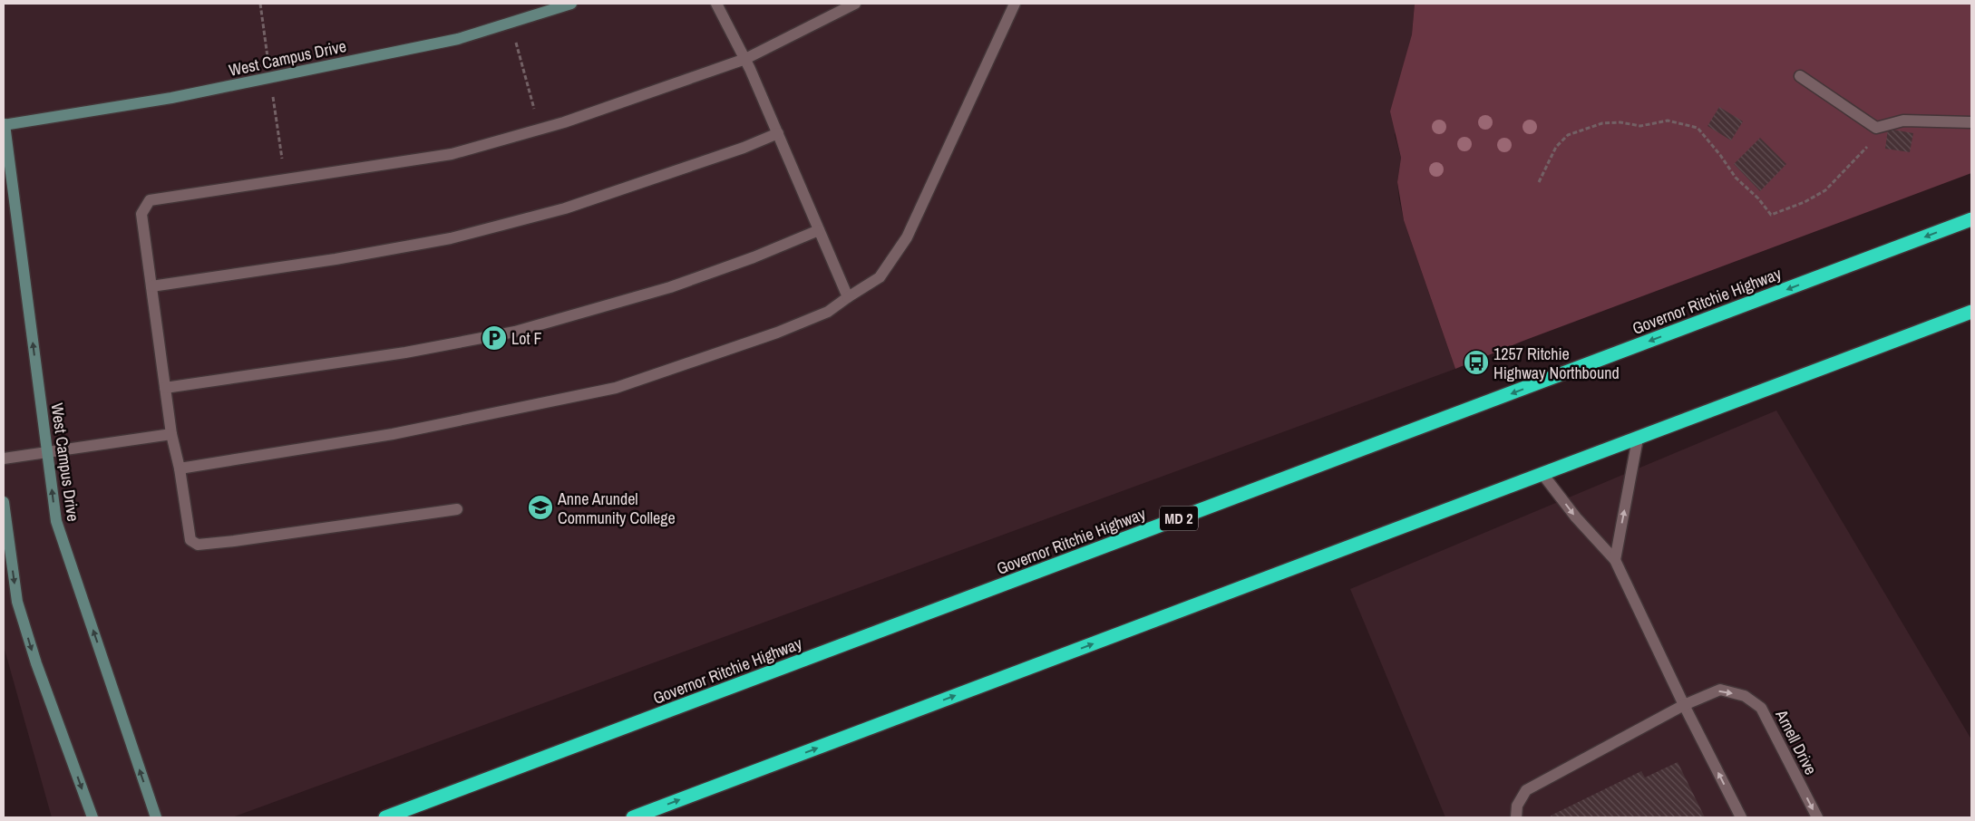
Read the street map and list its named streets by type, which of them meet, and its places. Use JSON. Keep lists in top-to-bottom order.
{
  "streets": {
    "highway": ["Governor Ritchie Highway", "MD 2"],
    "street": ["West Campus Drive"],
    "lane": ["Arnell Drive"]
  },
  "places": {
    "parking": ["Lot F"],
    "bus stop": ["1257 Ritchie Highway Northbound"],
    "school or university": ["Anne Arundel Community College"]
  }
}
